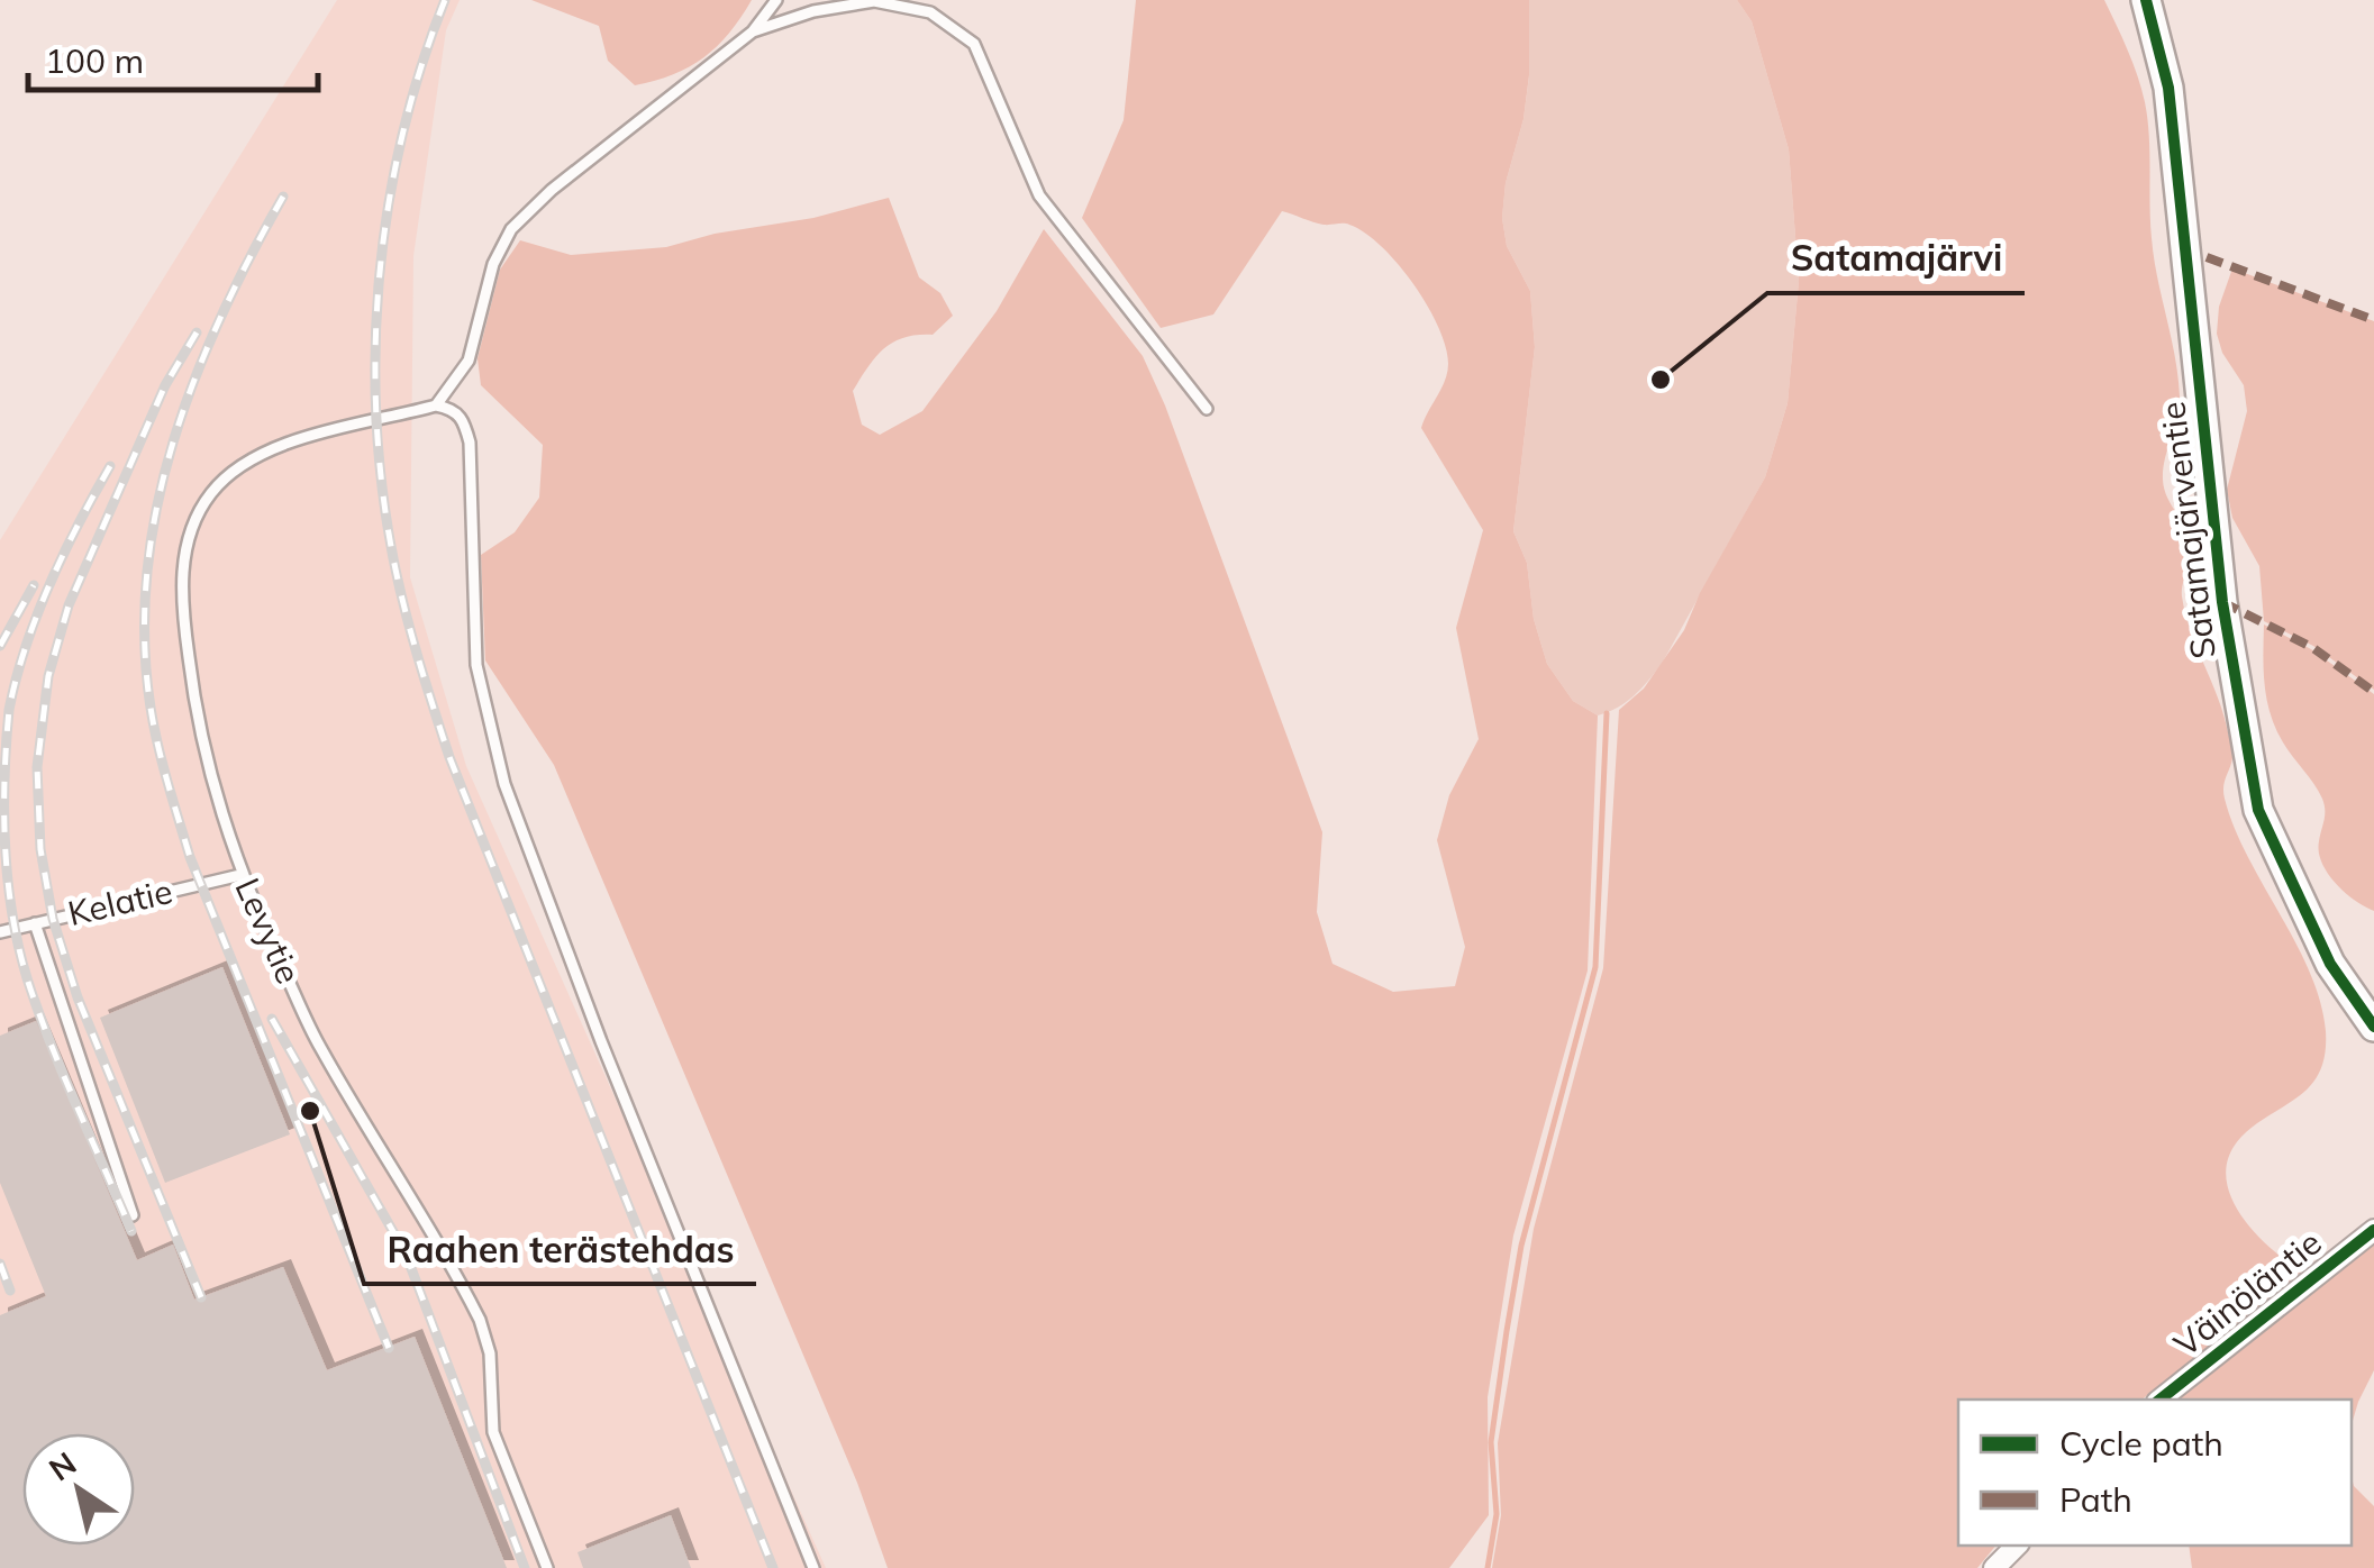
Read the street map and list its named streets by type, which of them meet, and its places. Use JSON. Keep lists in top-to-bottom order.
{
  "streets": {
    "street": ["Satamajärventie", "Väinöläntie"],
    "lane": ["Kelatie", "Levytie"]
  },
  "crossings": [
    ["Kelatie", "Levytie"]
  ],
  "places": ["Satamajärvi", "Raahen terästehdas"],
  "legend": ["Cycle path", "Path"],
  "scale_bar": "100 m",
  "north": "top left"
}
